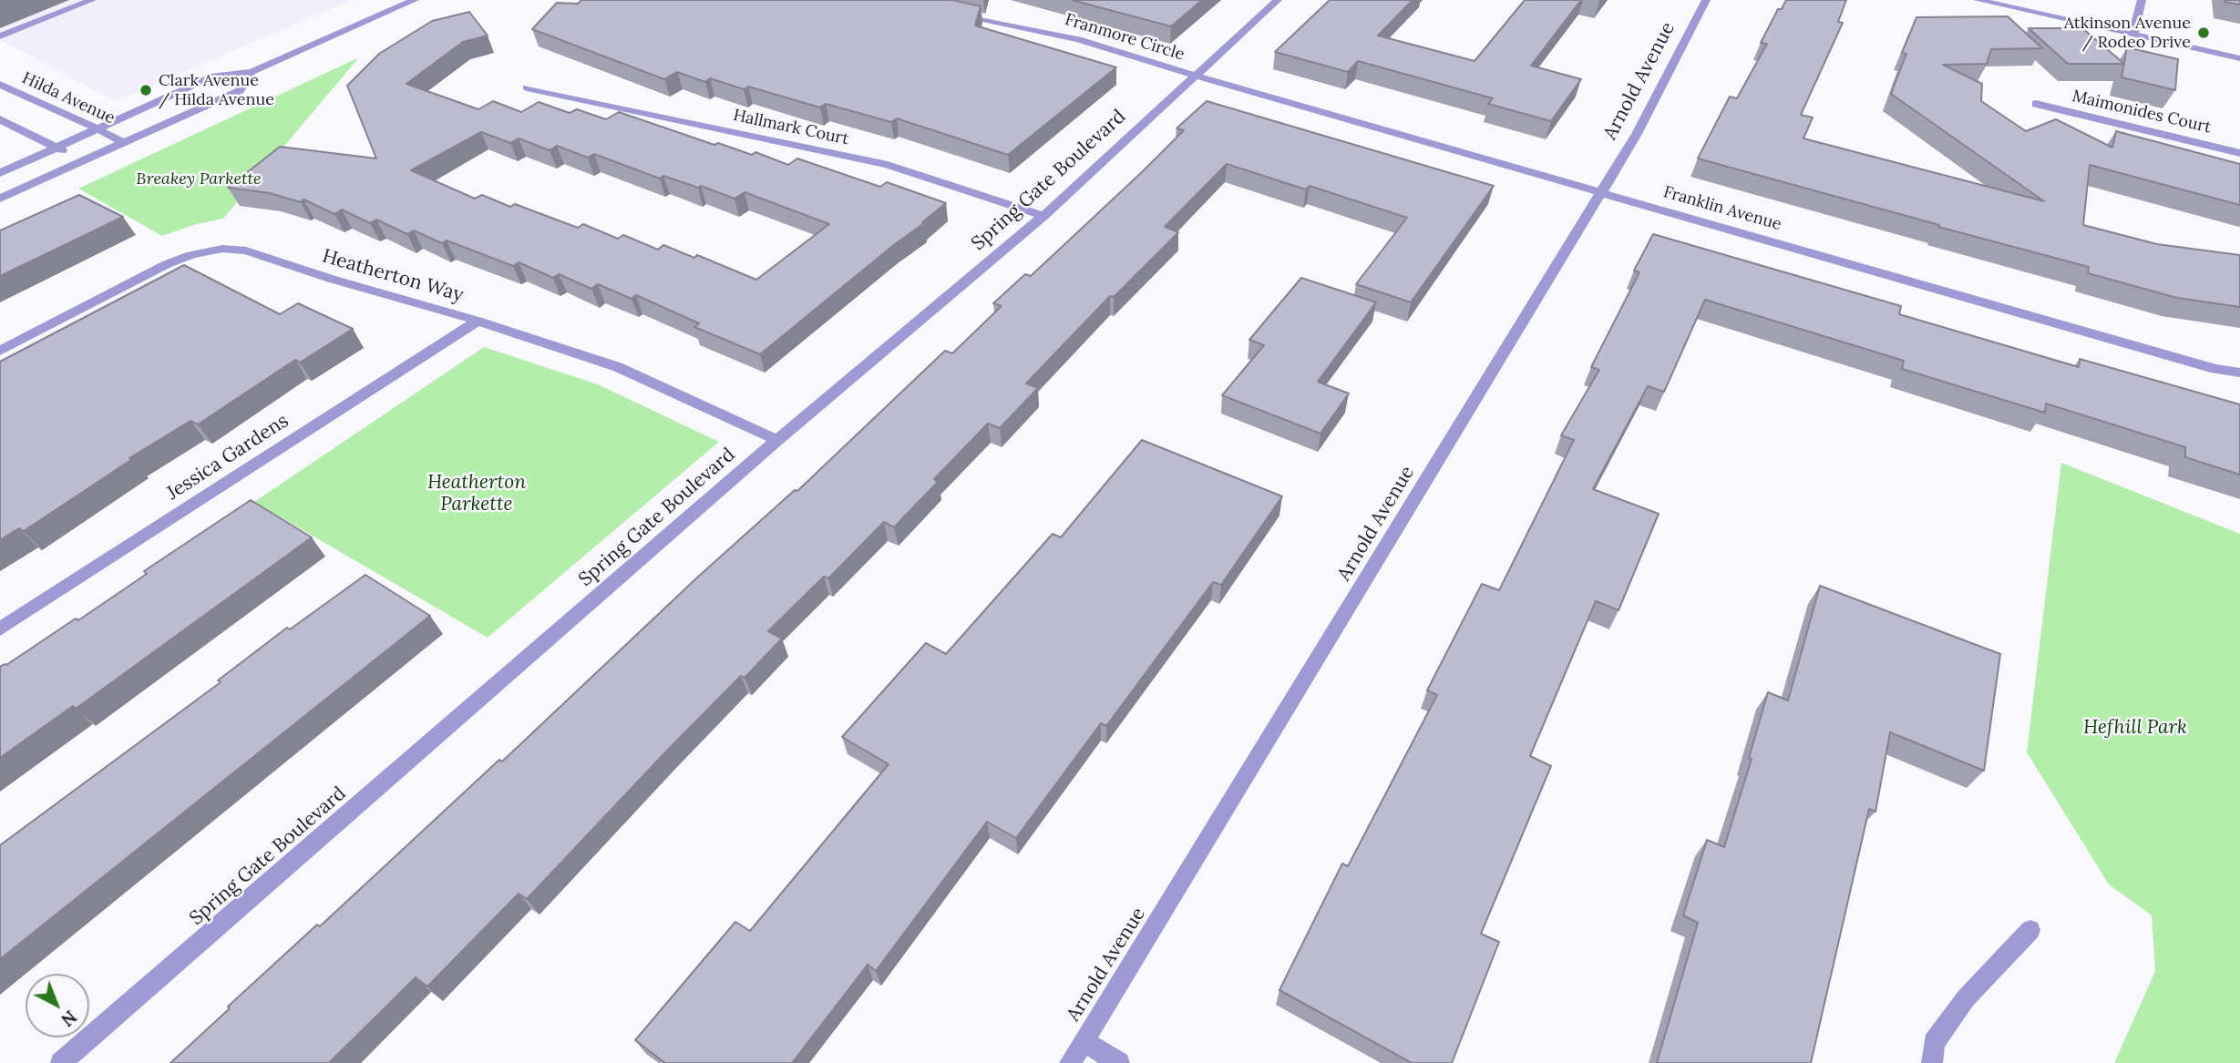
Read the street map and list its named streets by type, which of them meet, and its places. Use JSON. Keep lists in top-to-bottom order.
{
  "streets": {
    "street": [
      "Franmore Circle",
      "Arnold Avenue",
      "Hilda Avenue",
      "Maimonides Court",
      "Hallmark Court",
      "Spring Gate Boulevard",
      "Franklin Avenue",
      "Heatherton Way",
      "Jessica Gardens"
    ]
  },
  "crossings": [
    ["Franmore Circle", "Spring Gate Boulevard"],
    ["Franmore Circle", "Franklin Avenue"],
    ["Arnold Avenue", "Franklin Avenue"],
    ["Hallmark Court", "Spring Gate Boulevard"],
    ["Spring Gate Boulevard", "Franklin Avenue"],
    ["Spring Gate Boulevard", "Heatherton Way"],
    ["Heatherton Way", "Jessica Gardens"]
  ],
  "parks": ["Breakey Parkette", "Heatherton Parkette", "Hefhill Park"],
  "places": ["Atkinson Avenue / Rodeo Drive", "Clark Avenue / Hilda Avenue"],
  "north": "bottom right"
}
